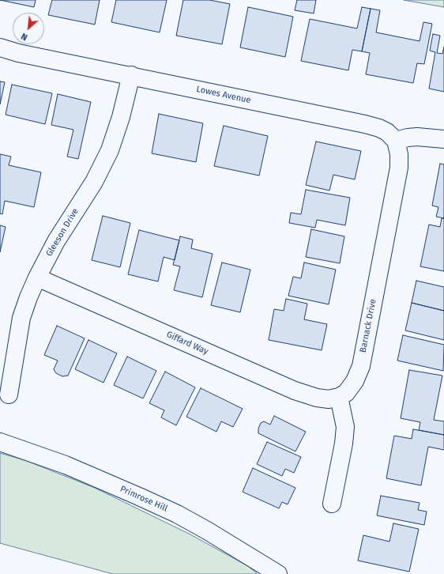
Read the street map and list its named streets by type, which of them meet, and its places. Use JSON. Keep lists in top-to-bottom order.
{
  "streets": {
    "street": [
      "Lowes Avenue",
      "Gleeson Drive",
      "Barnack Drive",
      "Giffard Way",
      "Primrose Hill"
    ]
  },
  "crossings": [
    ["Lowes Avenue", "Gleeson Drive"],
    ["Lowes Avenue", "Barnack Drive"],
    ["Gleeson Drive", "Giffard Way"],
    ["Barnack Drive", "Giffard Way"]
  ],
  "north": "bottom left"
}
